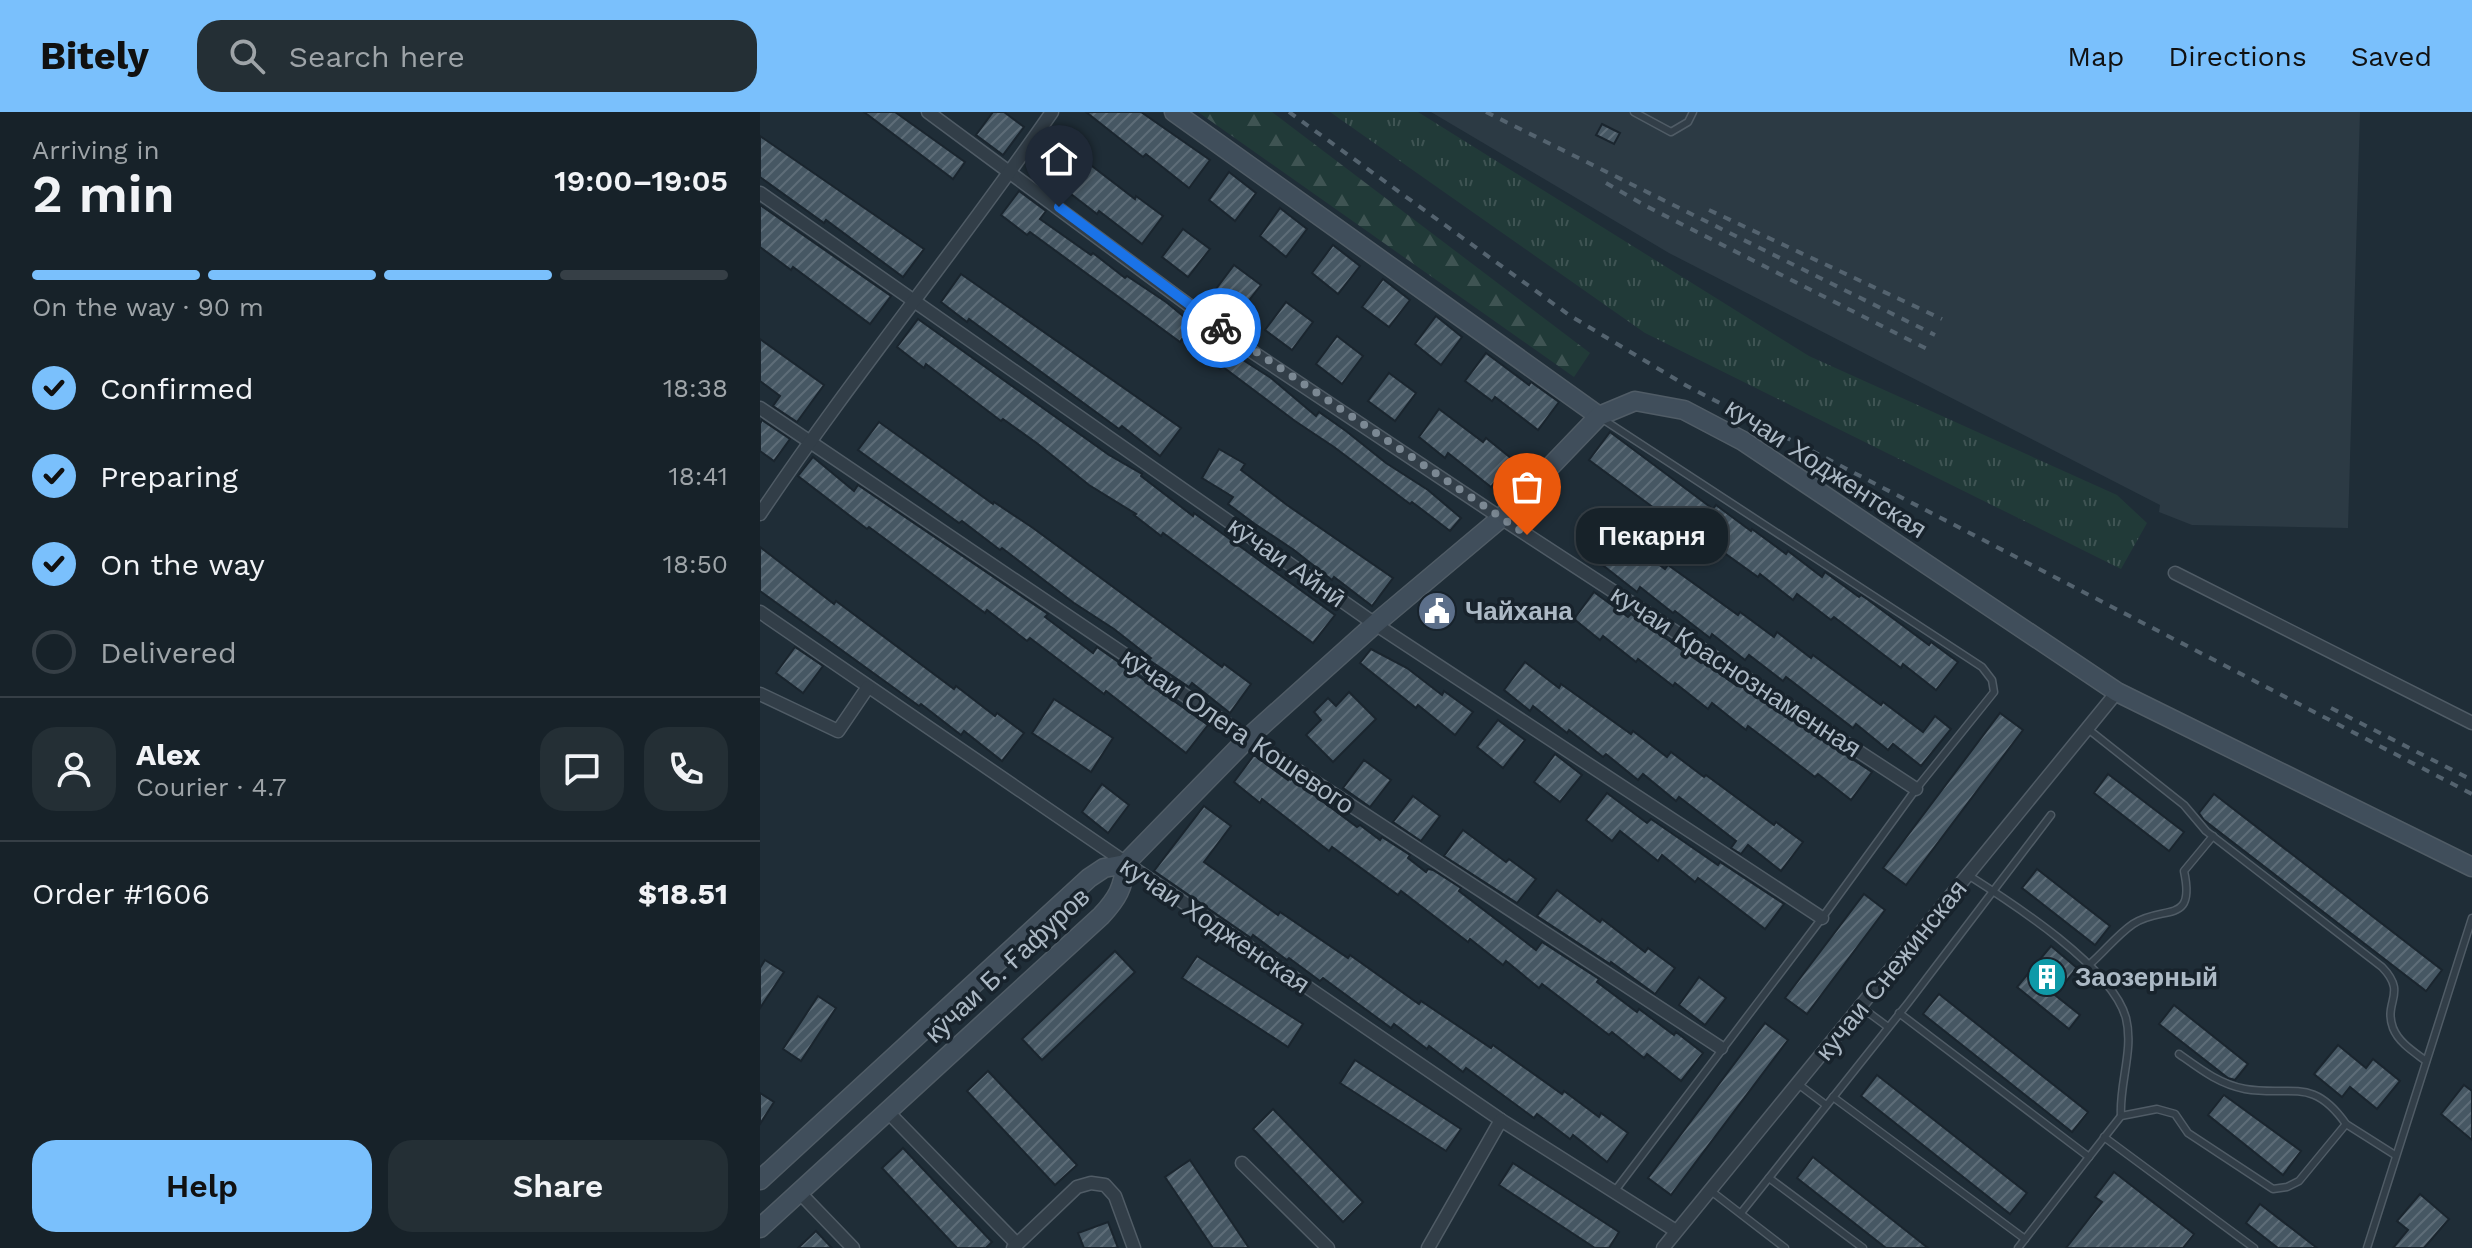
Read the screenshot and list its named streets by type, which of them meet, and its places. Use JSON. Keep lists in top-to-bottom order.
{
  "streets": {
    "main road": ["кучаи Ходжентская", "кӯчаи Б. Ғафуров"],
    "street": [
      "кӯчаи Айнӣ",
      "кучаи Краснознаменная",
      "кӯчаи Олега Кошевого",
      "кучаи Ходженская",
      "кучаи Снежинская"
    ]
  },
  "crossings": [
    ["кучаи Ходжентская", "кучаи Снежинская"],
    ["кучаи Ходженская", "кӯчаи Б. Ғафуров"],
    ["кучаи Ходженская", "кучаи Снежинская"]
  ],
  "places": {
    "other": ["Пекарня"],
    "public building": ["Чайхана"],
    "building": ["Заозерный"]
  },
  "page": {
    "header": "Bitely",
    "search": "Search here",
    "nav": ["Map", "Directions", "Saved"],
    "heading": ["2 min", "Arriving in", "19:00–19:05"],
    "panel": [
      "Alex",
      "Courier · 4.7",
      "Order #1606",
      "$18.51"
    ],
    "bar": "On the way · 90 m",
    "list": [
      ["Confirmed", "18:38"],
      ["Preparing", "18:41"],
      ["On the way", "18:50"],
      "Delivered"
    ],
    "bubble": "Пекарня",
    "buttons": ["Help", "Share"]
  }
}
